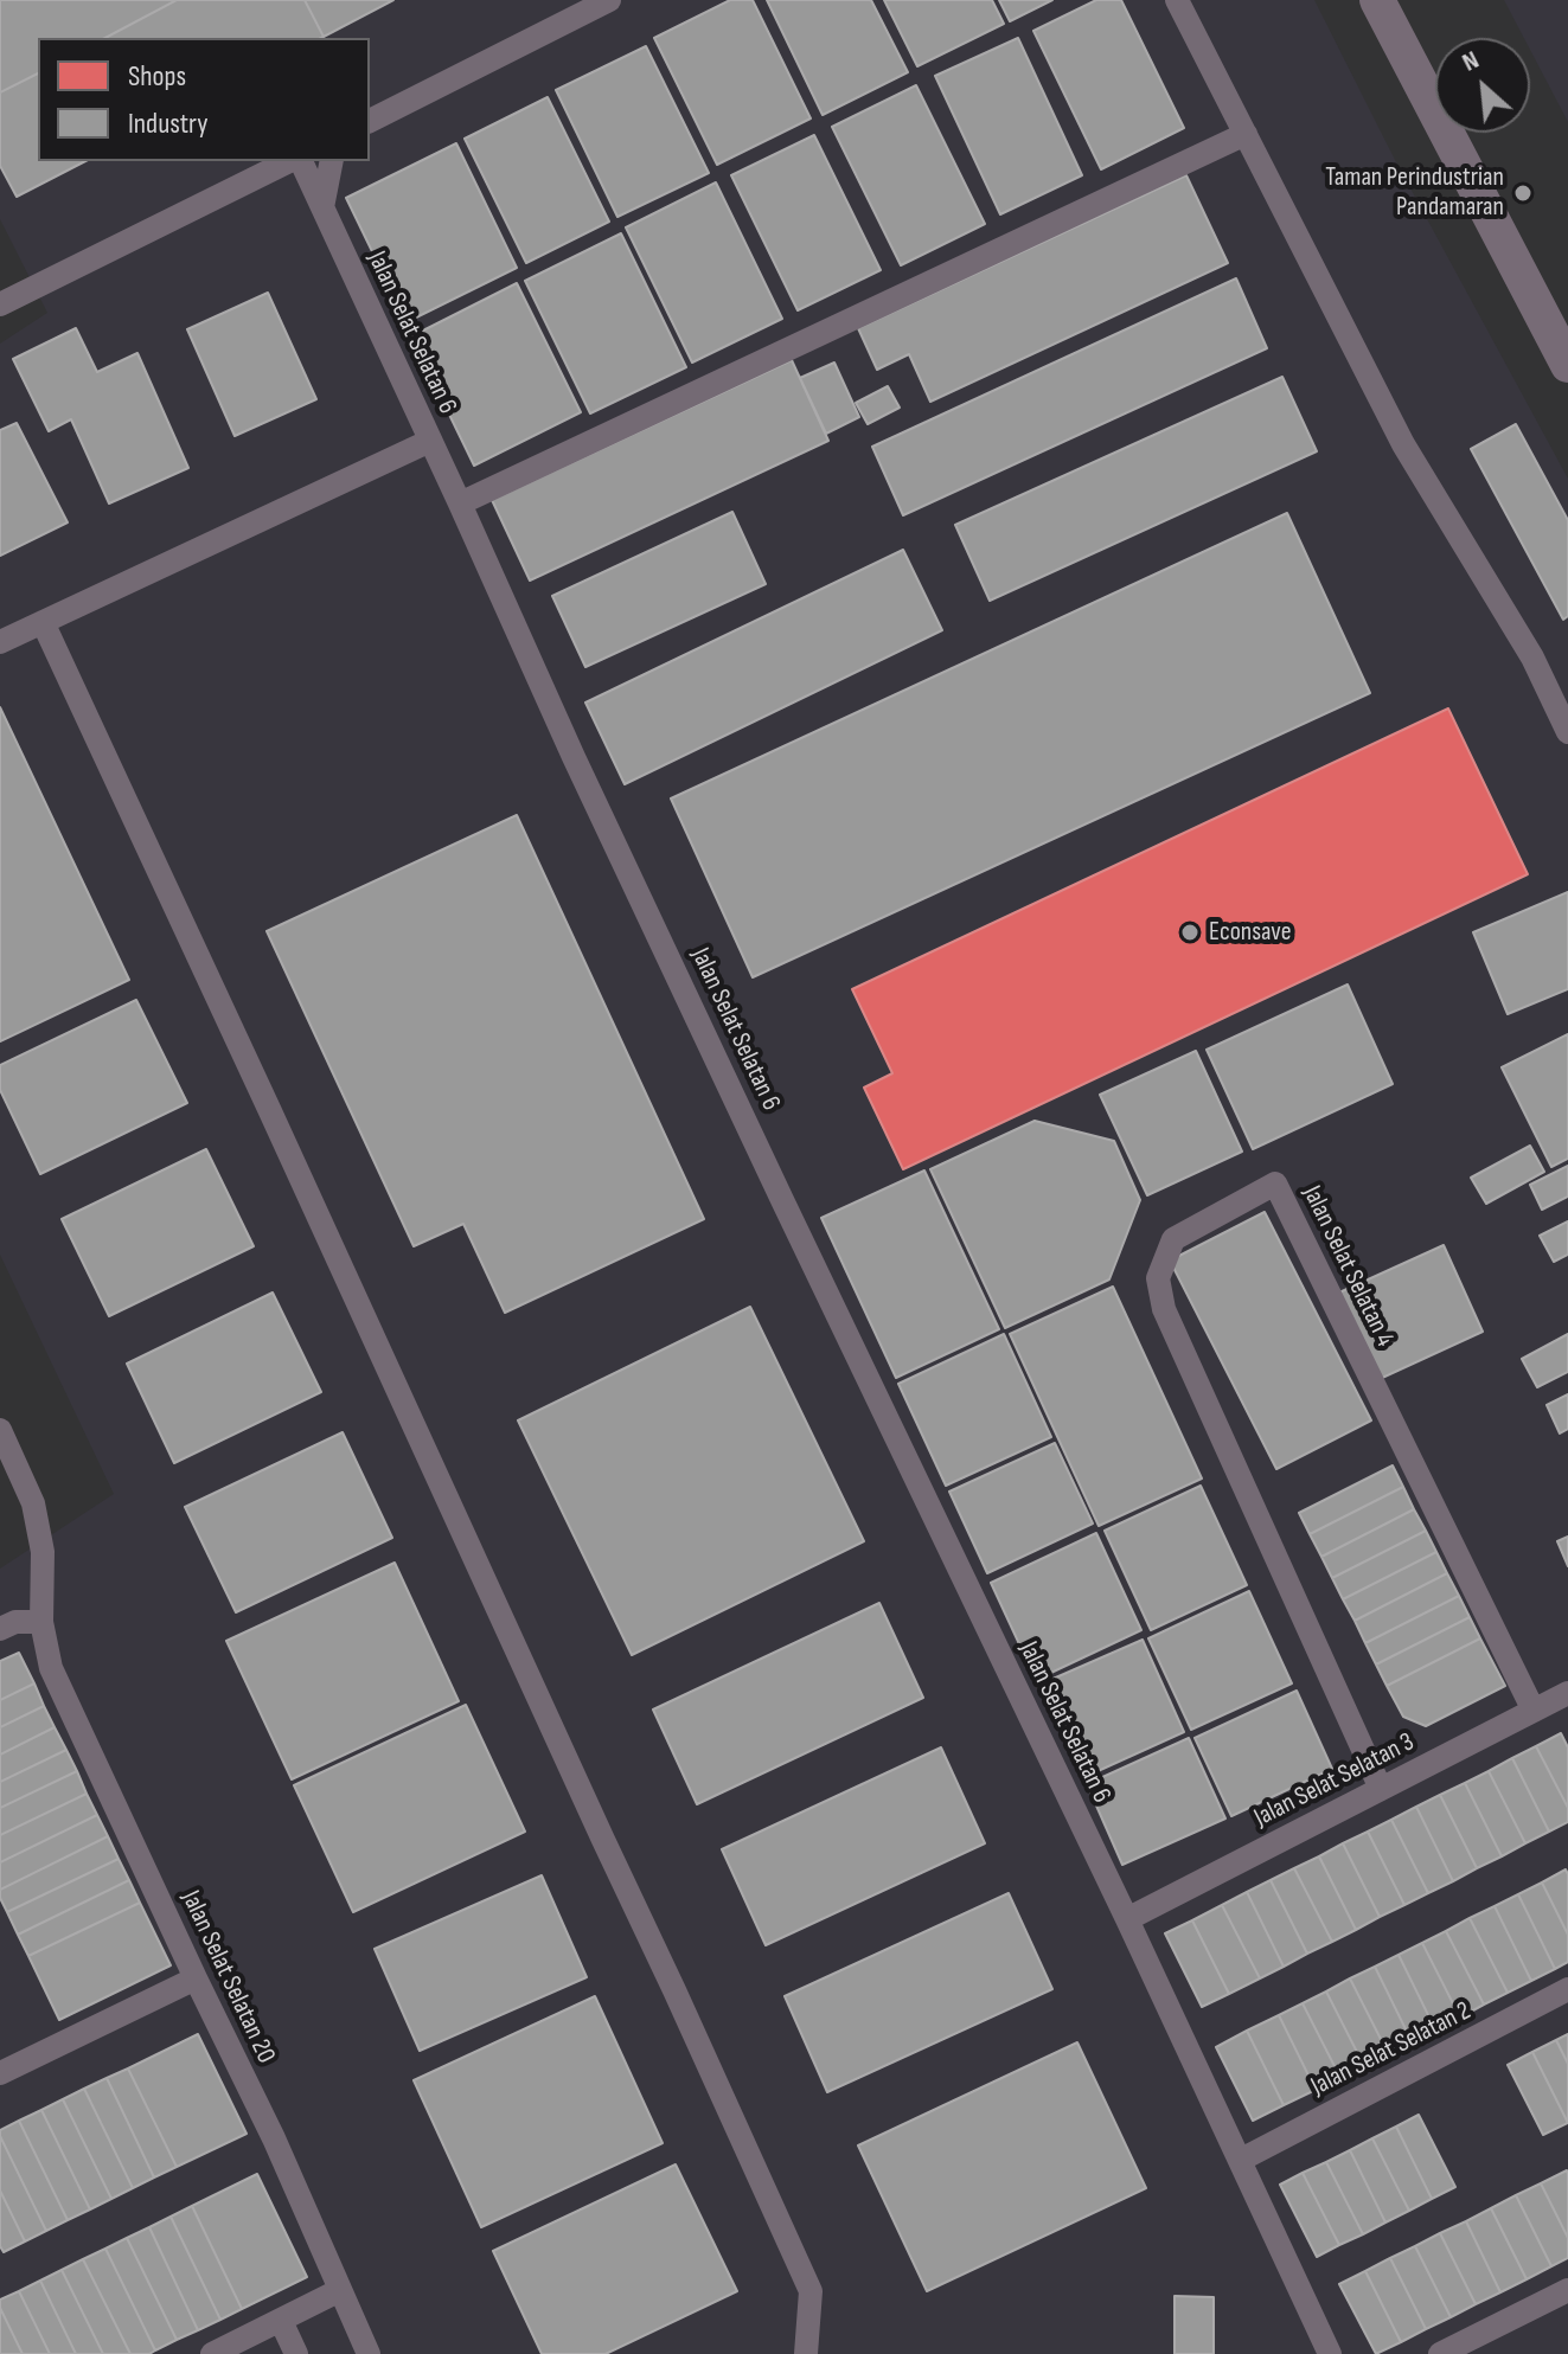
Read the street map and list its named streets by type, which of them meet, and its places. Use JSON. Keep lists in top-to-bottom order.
{
  "streets": {
    "street": [
      "Jalan Selat Selatan 6",
      "Jalan Selat Selatan 4",
      "Jalan Selat Selatan 3",
      "Jalan Selat Selatan 20",
      "Jalan Selat Selatan 2"
    ]
  },
  "crossings": [
    ["Jalan Selat Selatan 6", "Jalan Selat Selatan 3"],
    ["Jalan Selat Selatan 6", "Jalan Selat Selatan 2"],
    ["Jalan Selat Selatan 4", "Jalan Selat Selatan 3"]
  ],
  "places": ["Taman Perindustrian Pandamaran", "Econsave"],
  "legend": ["Shops", "Industry"],
  "north": "top left"
}
